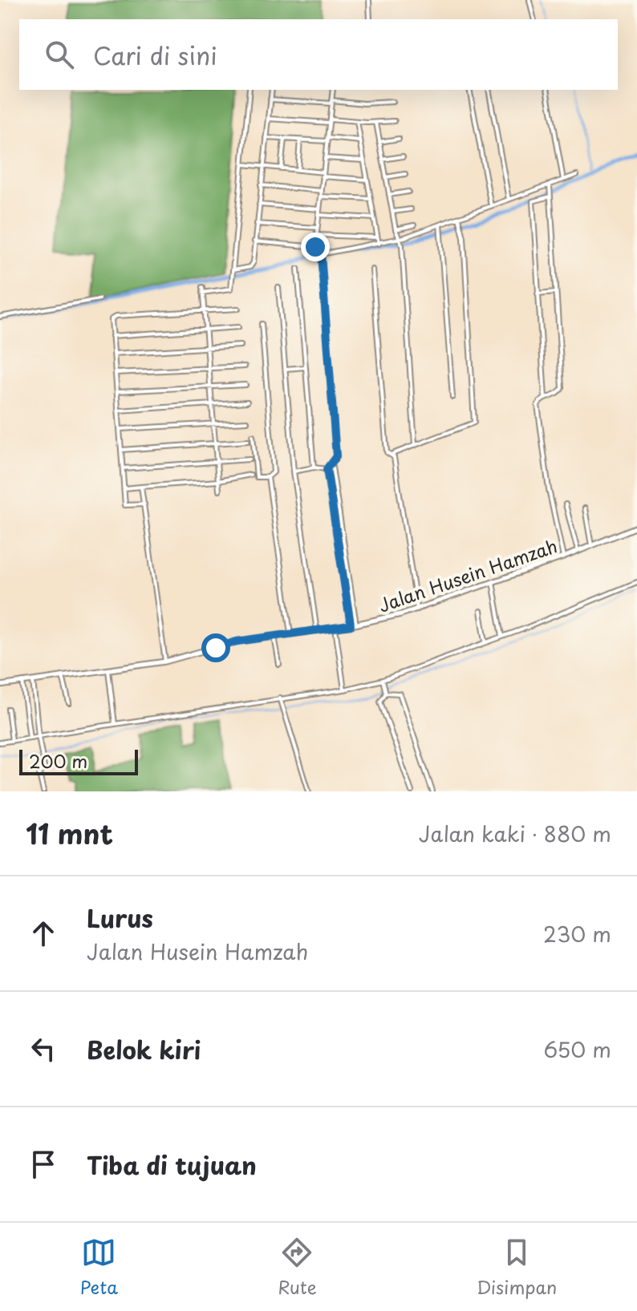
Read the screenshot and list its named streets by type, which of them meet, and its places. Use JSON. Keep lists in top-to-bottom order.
{
  "streets": {
    "street": ["Jalan Husein Hamzah"]
  },
  "scale_bar": "200 m",
  "page": {
    "search": "Cari di sini",
    "scale": "200 m",
    "heading": ["11 mnt", "Jalan kaki · 880 m"],
    "list": [
      ["Lurus", "Jalan Husein Hamzah", "230 m"],
      ["Belok kiri", "650 m"],
      "Tiba di tujuan"
    ],
    "nav": ["Peta", "Rute", "Disimpan"]
  }
}
